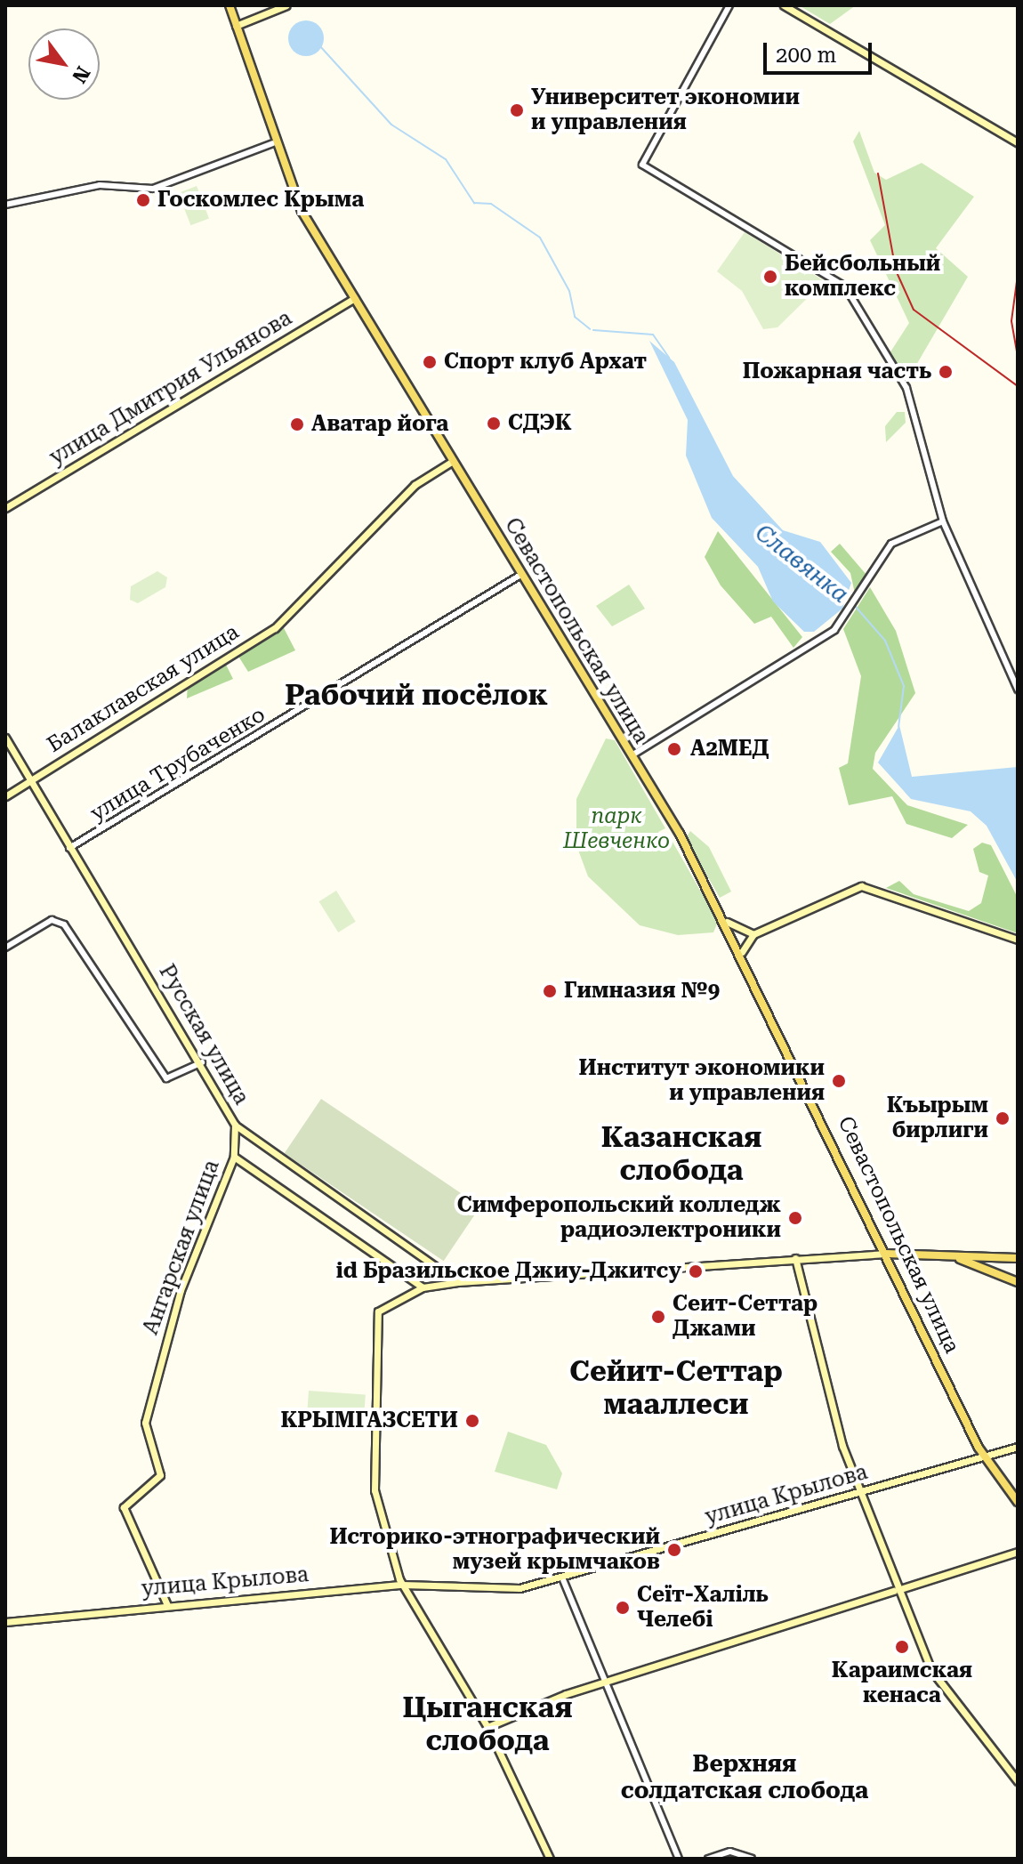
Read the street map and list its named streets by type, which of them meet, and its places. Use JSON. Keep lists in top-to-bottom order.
{
  "streets": {
    "main road": [
      "улица Дмитрия Ульянова",
      "Севастопольская улица",
      "Балаклавская улица",
      "Русская улица",
      "Ангарская улица",
      "улица Крылова"
    ],
    "street": ["улица Трубаченко"]
  },
  "crossings": [
    ["улица Дмитрия Ульянова", "Севастопольская улица"],
    ["Севастопольская улица", "Балаклавская улица"],
    ["Севастопольская улица", "улица Трубаченко"],
    ["Севастопольская улица", "улица Крылова"],
    ["Балаклавская улица", "Русская улица"],
    ["улица Трубаченко", "Русская улица"],
    ["Русская улица", "Ангарская улица"],
    ["Ангарская улица", "улица Крылова"]
  ],
  "districts": [
    "Рабочий посёлок",
    "Казанская слобода",
    "Сейит-Сеттар мааллеси",
    "Цыганская слобода",
    "Верхняя солдатская слобода"
  ],
  "water": ["Славянка"],
  "parks": ["парк Шевченко"],
  "places": [
    "Университет экономии и управления",
    "Госкомлес Крыма",
    "Бейсбольный комплекс",
    "Спорт клуб Архат",
    "Пожарная часть",
    "СДЭК",
    "Аватар йога",
    "А2МЕД",
    "Гимназия №9",
    "Институт экономики и управления",
    "Къырым бирлиги",
    "Симферопольский колледж радиоэлектроники",
    "id Бразильское Джиу-Джитсу",
    "Сеит-Сеттар Джами",
    "КРЫМГАЗСЕТИ",
    "Историко-этнографический музей крымчаков",
    "Сеїт-Халіль Челебі",
    "Караимская кенаса"
  ],
  "scale_bar": "200 m",
  "north": "bottom right"
}
